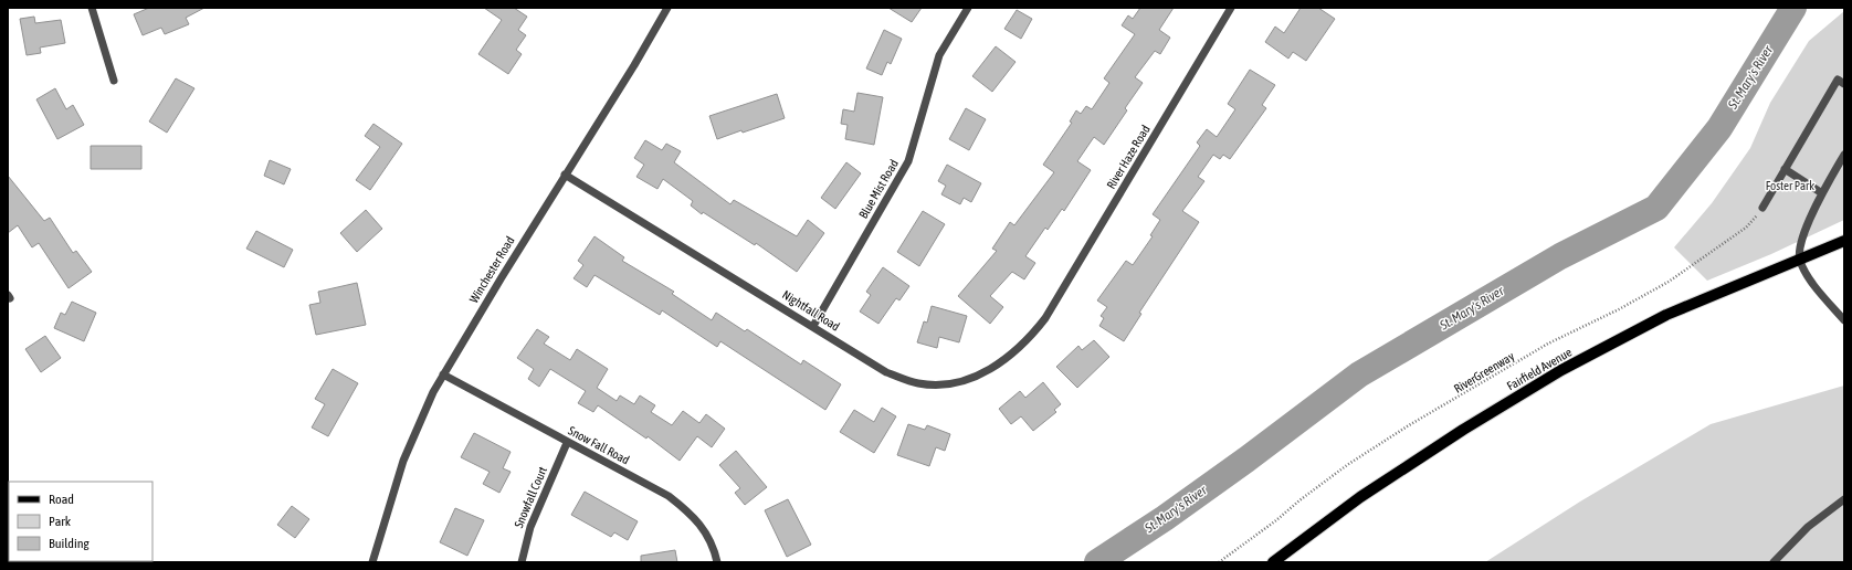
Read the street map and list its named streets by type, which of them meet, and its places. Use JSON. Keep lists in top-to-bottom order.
{
  "streets": {
    "main road": ["Fairfield Avenue"],
    "street": [
      "River Haze Road",
      "Blue Mist Road",
      "Winchester Road",
      "Nightfall Road",
      "Snow Fall Road",
      "Snowfall Court"
    ],
    "path": ["RiverGreenway"]
  },
  "crossings": [
    ["River Haze Road", "Nightfall Road"],
    ["Blue Mist Road", "Nightfall Road"],
    ["Winchester Road", "Nightfall Road"],
    ["Winchester Road", "Snow Fall Road"],
    ["Snow Fall Road", "Snowfall Court"]
  ],
  "water": ["St. Mary's River"],
  "parks": ["Foster Park"],
  "legend": ["Road", "Park", "Building"]
}
